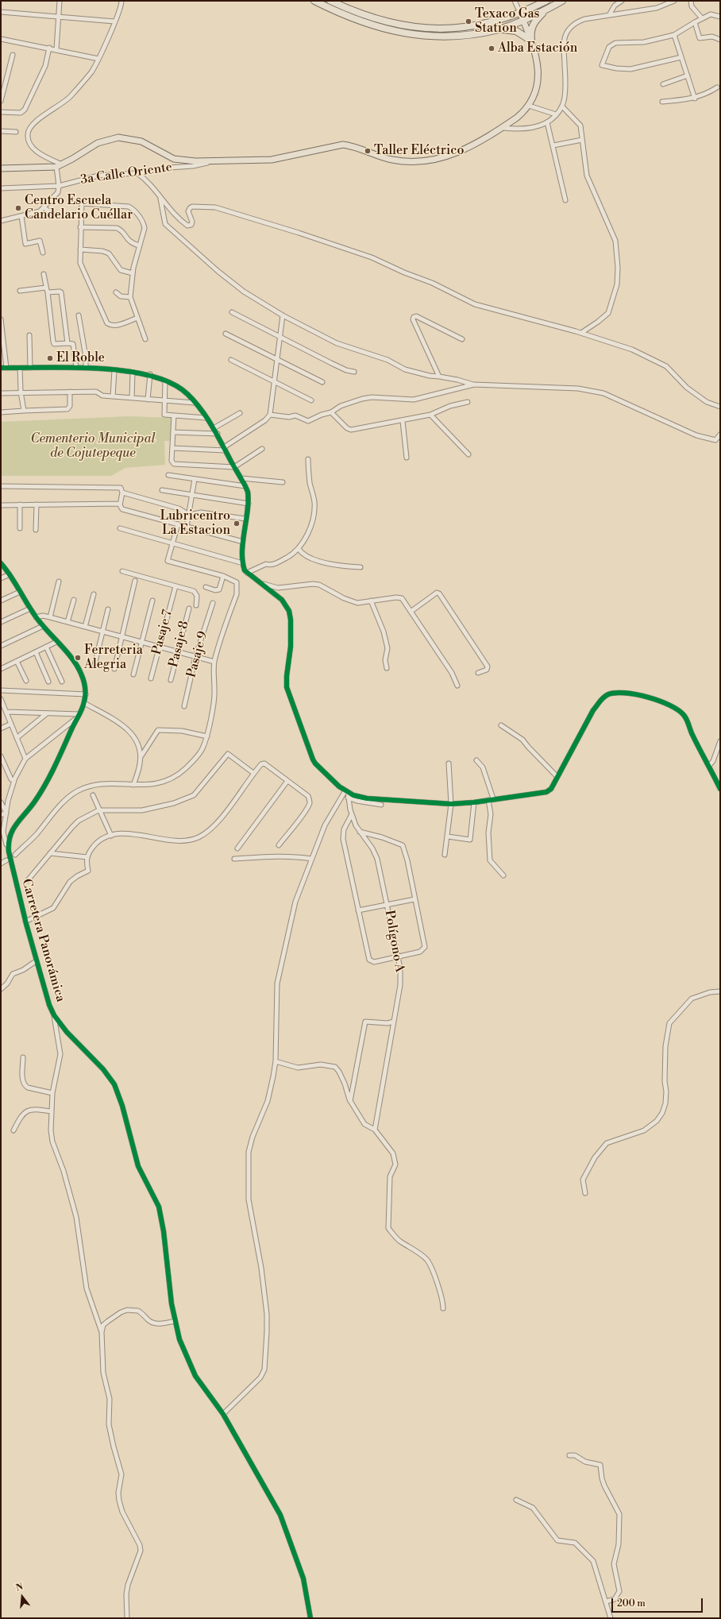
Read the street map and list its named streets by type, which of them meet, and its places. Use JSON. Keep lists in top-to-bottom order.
{
  "streets": {
    "street": [
      "3a Calle Oriente",
      "Pasaje 7",
      "Pasaje 8",
      "Pasaje 9",
      "Carretera Panorámica",
      "Polígono A"
    ]
  },
  "parks": ["Cementerio Municipal de Cojutepeque"],
  "places": [
    "Texaco Gas Station",
    "Alba Estación",
    "Taller Eléctrico",
    "Centro Escuela Candelario Cuéllar",
    "El Roble",
    "Lubricentro La Estacion",
    "Ferreteria Alegria"
  ],
  "scale_bar": "200 m",
  "north": "top"
}
